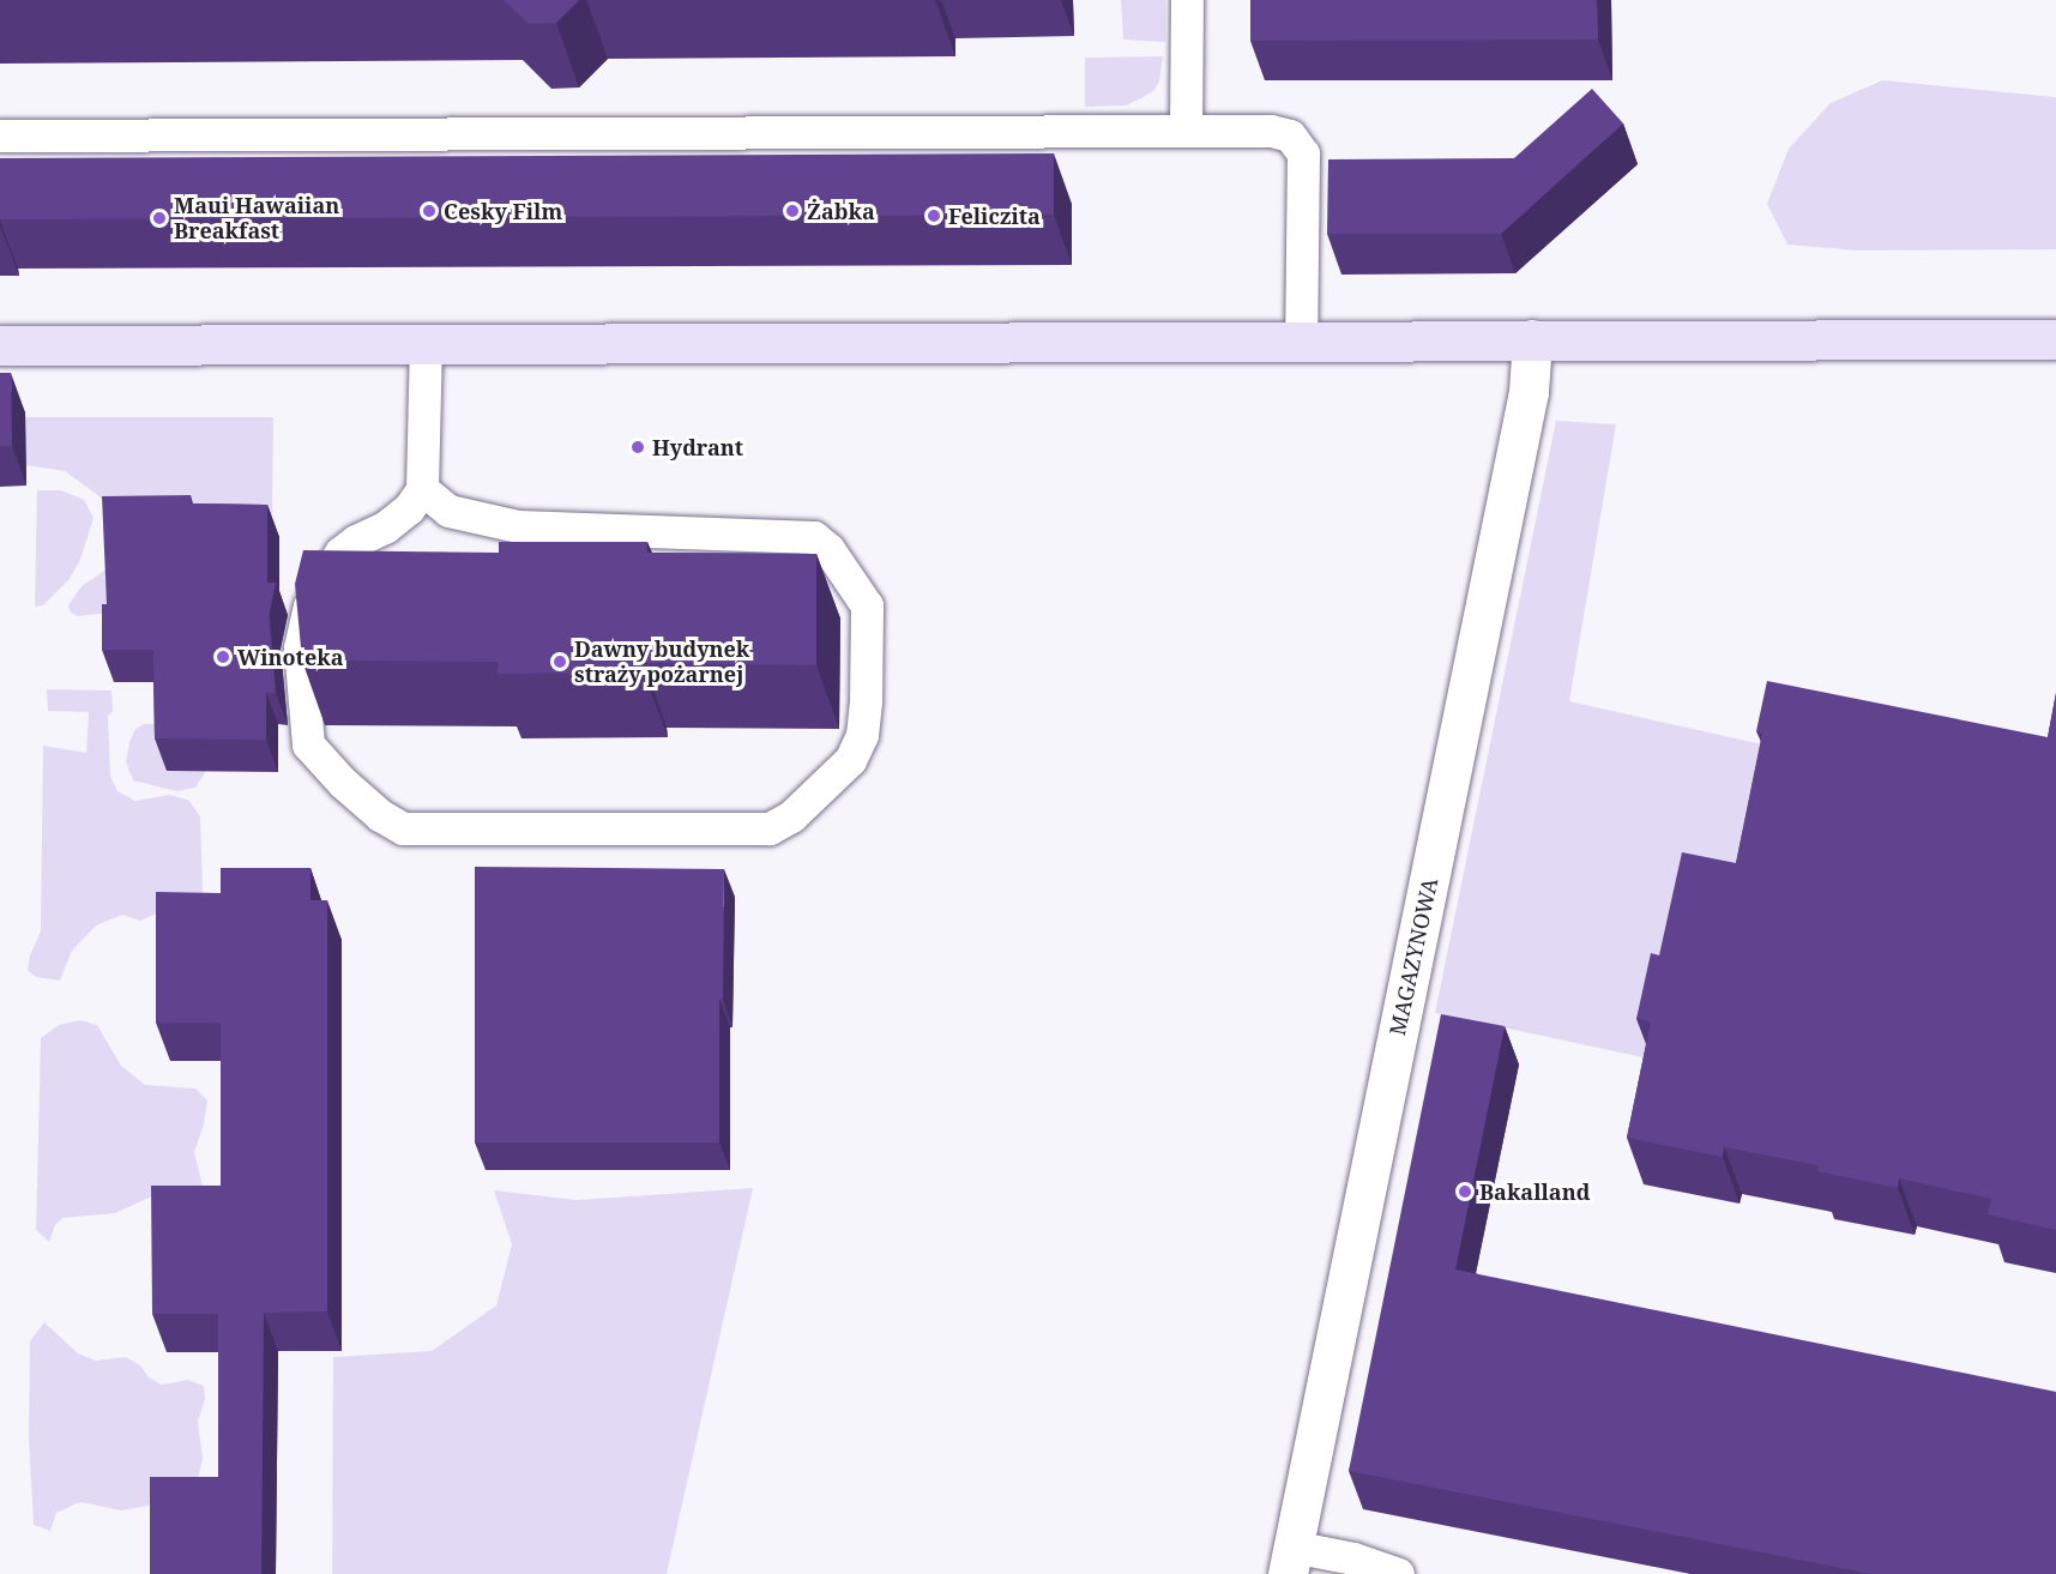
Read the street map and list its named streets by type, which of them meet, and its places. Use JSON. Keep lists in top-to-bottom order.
{
  "streets": {
    "street": ["MAGAZYNOWA"]
  },
  "places": [
    "Cesky Film",
    "Żabka",
    "Feliczita",
    "Maui Hawaiian Breakfast",
    "Hydrant",
    "Winoteka",
    "Dawny budynek straży pożarnej",
    "Bakalland"
  ]
}
